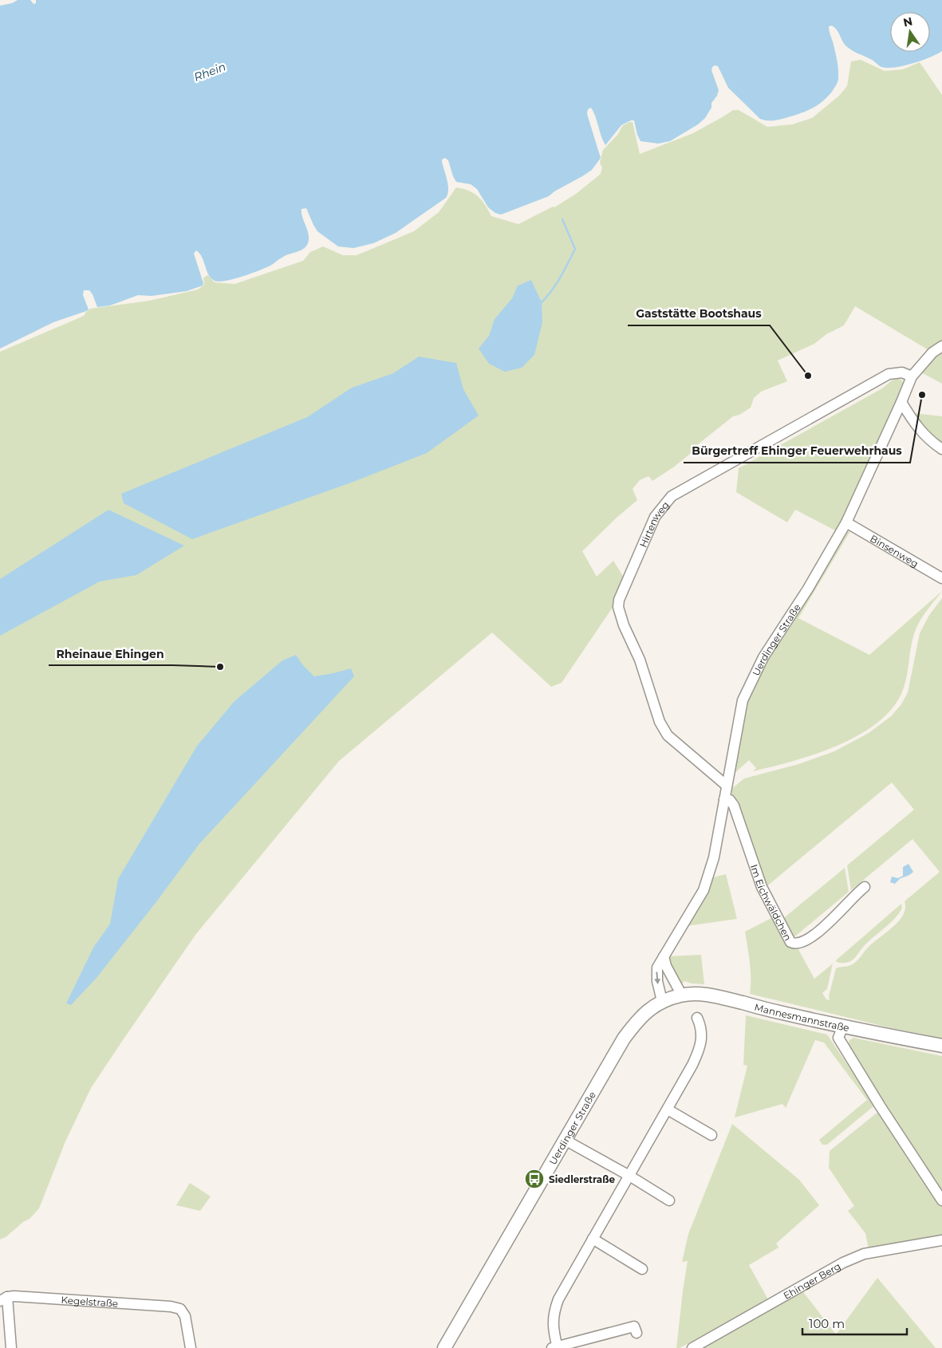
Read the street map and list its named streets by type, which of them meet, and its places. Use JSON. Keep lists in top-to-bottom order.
{
  "streets": {
    "main road": ["Uerdinger Straße", "Mannesmannstraße"],
    "street": [
      "Hirtenweg",
      "Binsenweg",
      "Im Eichwäldchen",
      "Ehinger Berg",
      "Kegelstraße"
    ]
  },
  "crossings": [
    ["Hirtenweg", "Uerdinger Straße"],
    ["Binsenweg", "Uerdinger Straße"],
    ["Uerdinger Straße", "Im Eichwäldchen"],
    ["Uerdinger Straße", "Mannesmannstraße"]
  ],
  "water": ["Rhein"],
  "places": {
    "other": ["Gaststätte Bootshaus", "Bürgertreff Ehinger Feuerwehrhaus", "Rheinaue Ehingen"],
    "bus stop": ["Siedlerstraße"]
  },
  "scale_bar": "100 m",
  "north": "top"
}
